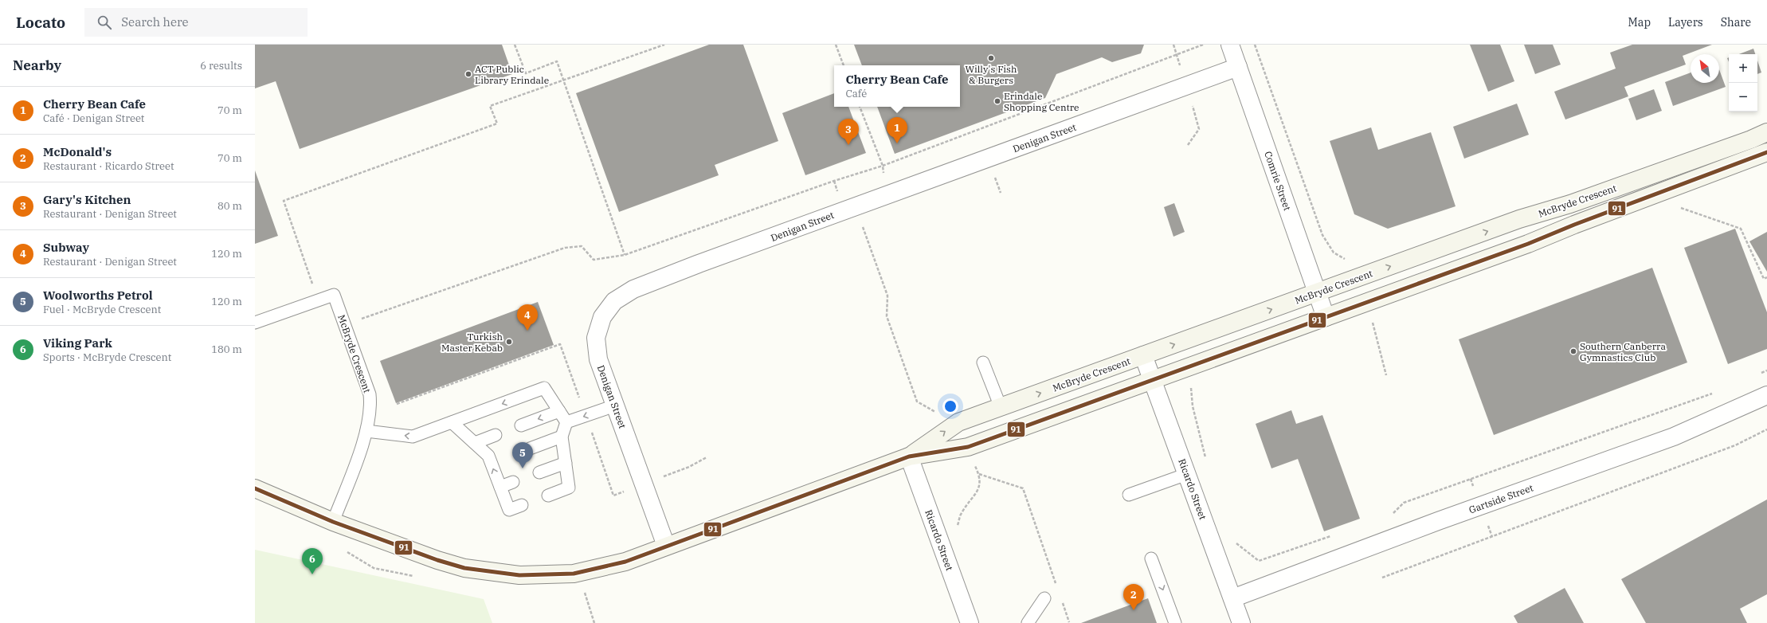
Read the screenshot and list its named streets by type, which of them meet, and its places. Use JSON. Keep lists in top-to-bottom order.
{
  "streets": {
    "street": [
      "Denigan Street",
      "Comrie Street",
      "McBryde Crescent",
      "Ricardo Street",
      "Gartside Street"
    ]
  },
  "crossings": [
    ["Denigan Street", "Comrie Street"],
    ["Denigan Street", "McBryde Crescent"],
    ["Comrie Street", "McBryde Crescent"],
    ["McBryde Crescent", "Ricardo Street"],
    ["Ricardo Street", "Gartside Street"]
  ],
  "places": [
    "Willy's Fish & Burgers",
    "ACT Public Library Erindale",
    "Erindale Shopping Centre",
    "Turkish Master Kebab",
    "Southern Canberra Gymnastics Club"
  ],
  "lines": ["transit line 91"],
  "north": "top left",
  "page": {
    "header": "Locato",
    "search": "Search here",
    "nav": ["Map", "Layers", "Share"],
    "heading": ["Nearby", "6 results"],
    "map_buttons": ["+", "−"],
    "popup": ["Cherry Bean Cafe", "Café"],
    "list": [
      {
        "mark": "1",
        "name": "Cherry Bean Cafe",
        "note": "Café · Denigan Street",
        "value": "70 m"
      },
      {
        "mark": "2",
        "name": "McDonald's",
        "note": "Restaurant · Ricardo Street",
        "value": "70 m"
      },
      {
        "mark": "3",
        "name": "Gary's Kitchen",
        "note": "Restaurant · Denigan Street",
        "value": "80 m"
      },
      {
        "mark": "4",
        "name": "Subway",
        "note": "Restaurant · Denigan Street",
        "value": "120 m"
      },
      {
        "mark": "5",
        "name": "Woolworths Petrol",
        "note": "Fuel · McBryde Crescent",
        "value": "120 m"
      },
      {
        "mark": "6",
        "name": "Viking Park",
        "note": "Sports · McBryde Crescent",
        "value": "180 m"
      }
    ],
    "pins": [
      "1",
      "3",
      "4",
      "5",
      "6",
      "2"
    ]
  }
}
